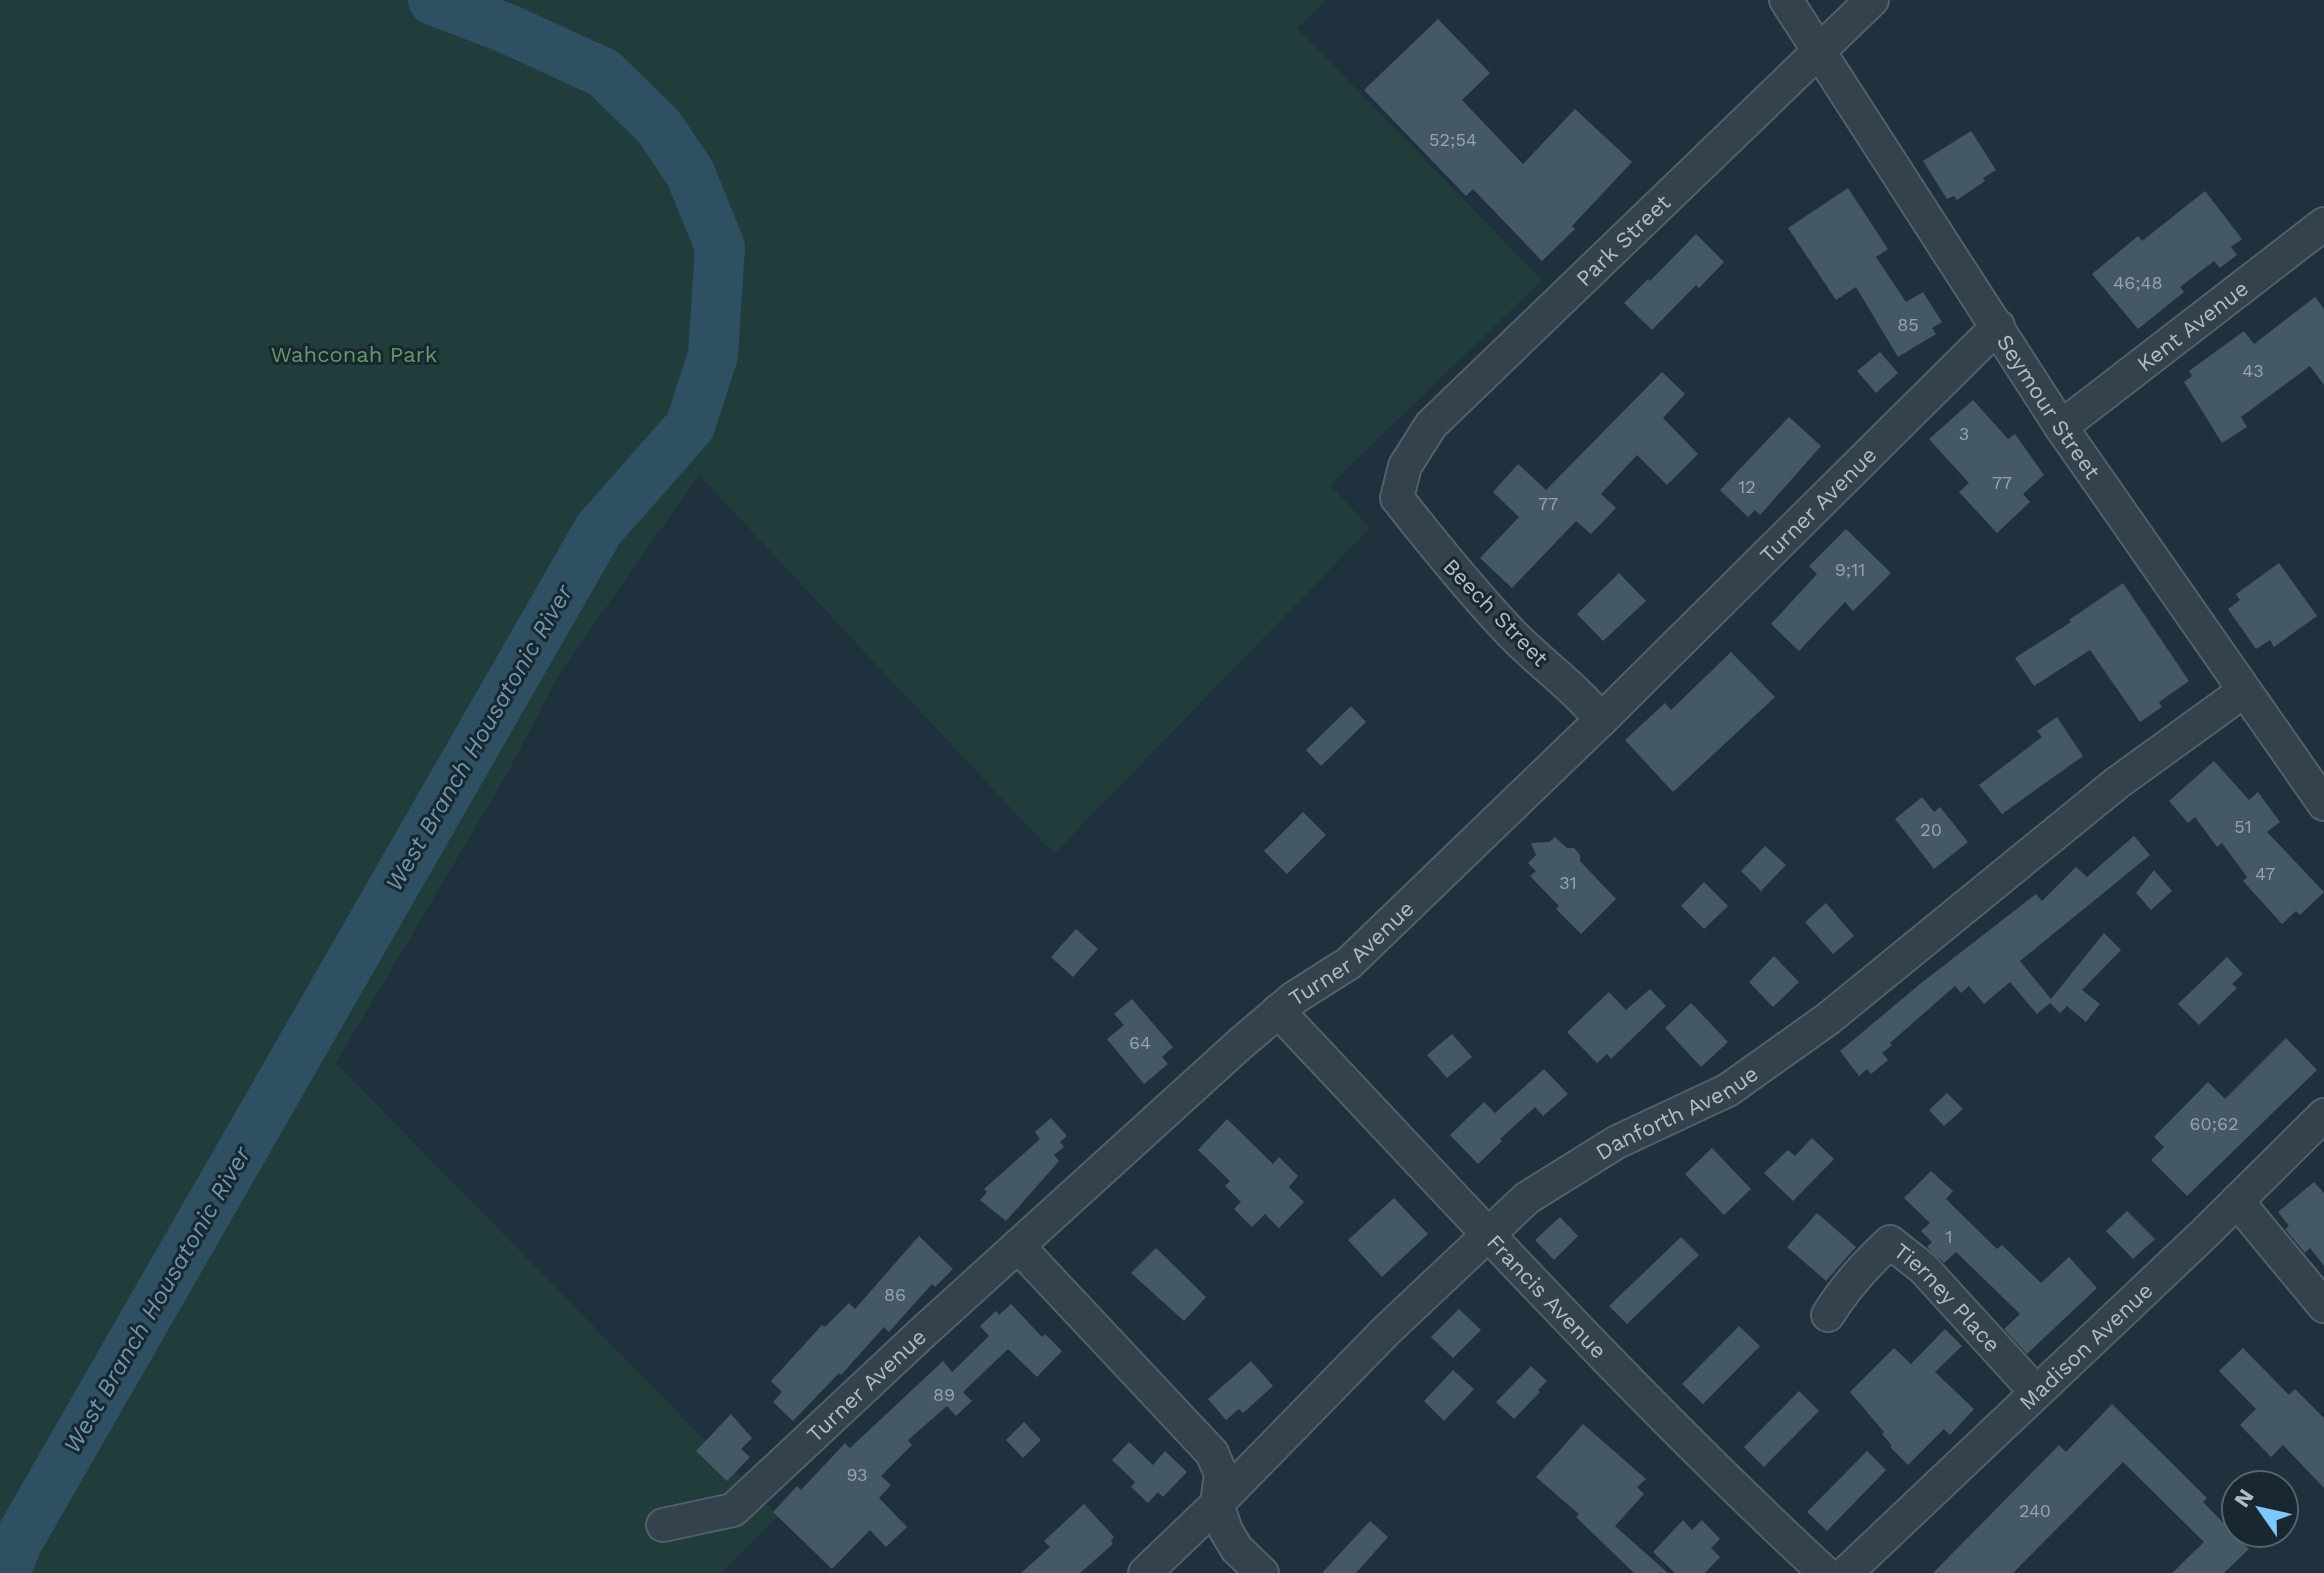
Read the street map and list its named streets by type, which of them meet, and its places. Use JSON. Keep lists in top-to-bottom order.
{
  "streets": {
    "street": [
      "Park Street",
      "Kent Avenue",
      "Seymour Street",
      "Turner Avenue",
      "Beech Street",
      "Danforth Avenue",
      "Francis Avenue",
      "Tierney Place",
      "Madison Avenue"
    ]
  },
  "crossings": [
    ["Park Street", "Seymour Street"],
    ["Park Street", "Beech Street"],
    ["Kent Avenue", "Seymour Street"],
    ["Seymour Street", "Turner Avenue"],
    ["Seymour Street", "Danforth Avenue"],
    ["Turner Avenue", "Beech Street"],
    ["Turner Avenue", "Francis Avenue"],
    ["Danforth Avenue", "Francis Avenue"],
    ["Tierney Place", "Madison Avenue"]
  ],
  "water": ["West Branch Housatonic River"],
  "parks": ["Wahconah Park"],
  "house_numbers": [
    "52;54",
    "46;48",
    "85",
    "43",
    "3",
    "77",
    "12",
    "77",
    "9;11",
    "51",
    "20",
    "47",
    "31",
    "64",
    "60;62",
    "1",
    "86",
    "89",
    "93",
    "240"
  ],
  "north": "top left"
}
